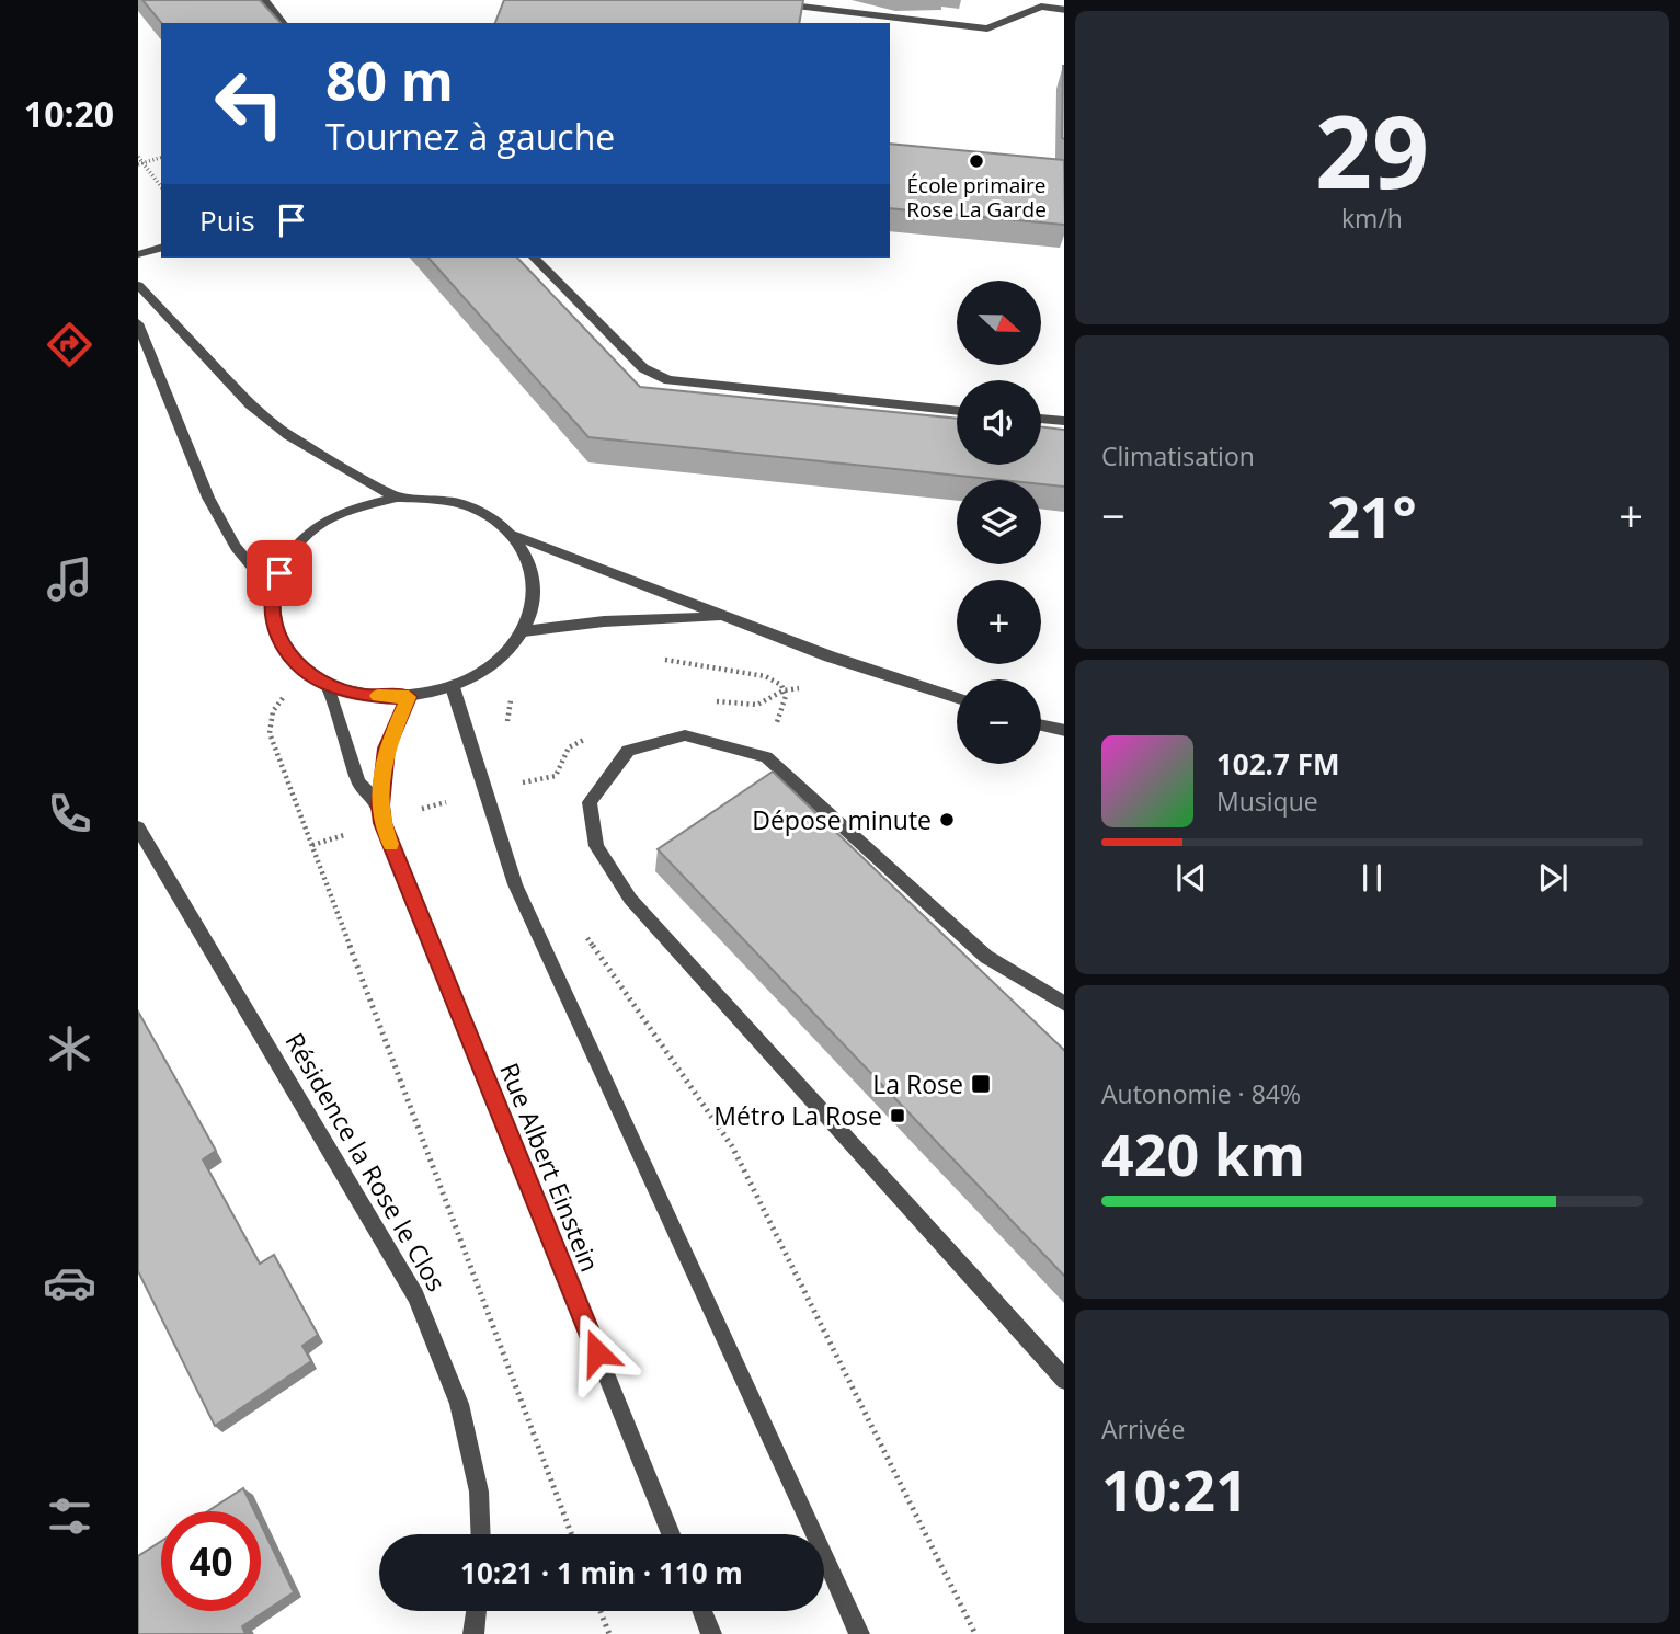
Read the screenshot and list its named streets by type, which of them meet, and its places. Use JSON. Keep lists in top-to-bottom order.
{
  "streets": {
    "street": ["Résidence la Rose le Clos", "Rue Albert Einstein"]
  },
  "places": {
    "other": ["École primaire Rose La Garde", "Dépose minute"],
    "transit": ["La Rose", "Métro La Rose"]
  },
  "north": "right",
  "page": {
    "tabs": "10:20",
    "tile": [
      ["29", "km/h"],
      "Climatisation",
      ["Autonomie · 84%", "420 km"],
      ["Arrivée", "10:21"]
    ],
    "turn": ["80 m", "Tournez à gauche"],
    "then": "Puis",
    "map_buttons": ["+", "−"],
    "heat": ["−", "21°", "+"],
    "song": ["102.7 FM", "Musique"],
    "limit": "40",
    "trip": "10:21 · 1 min · 110 m"
  }
}
